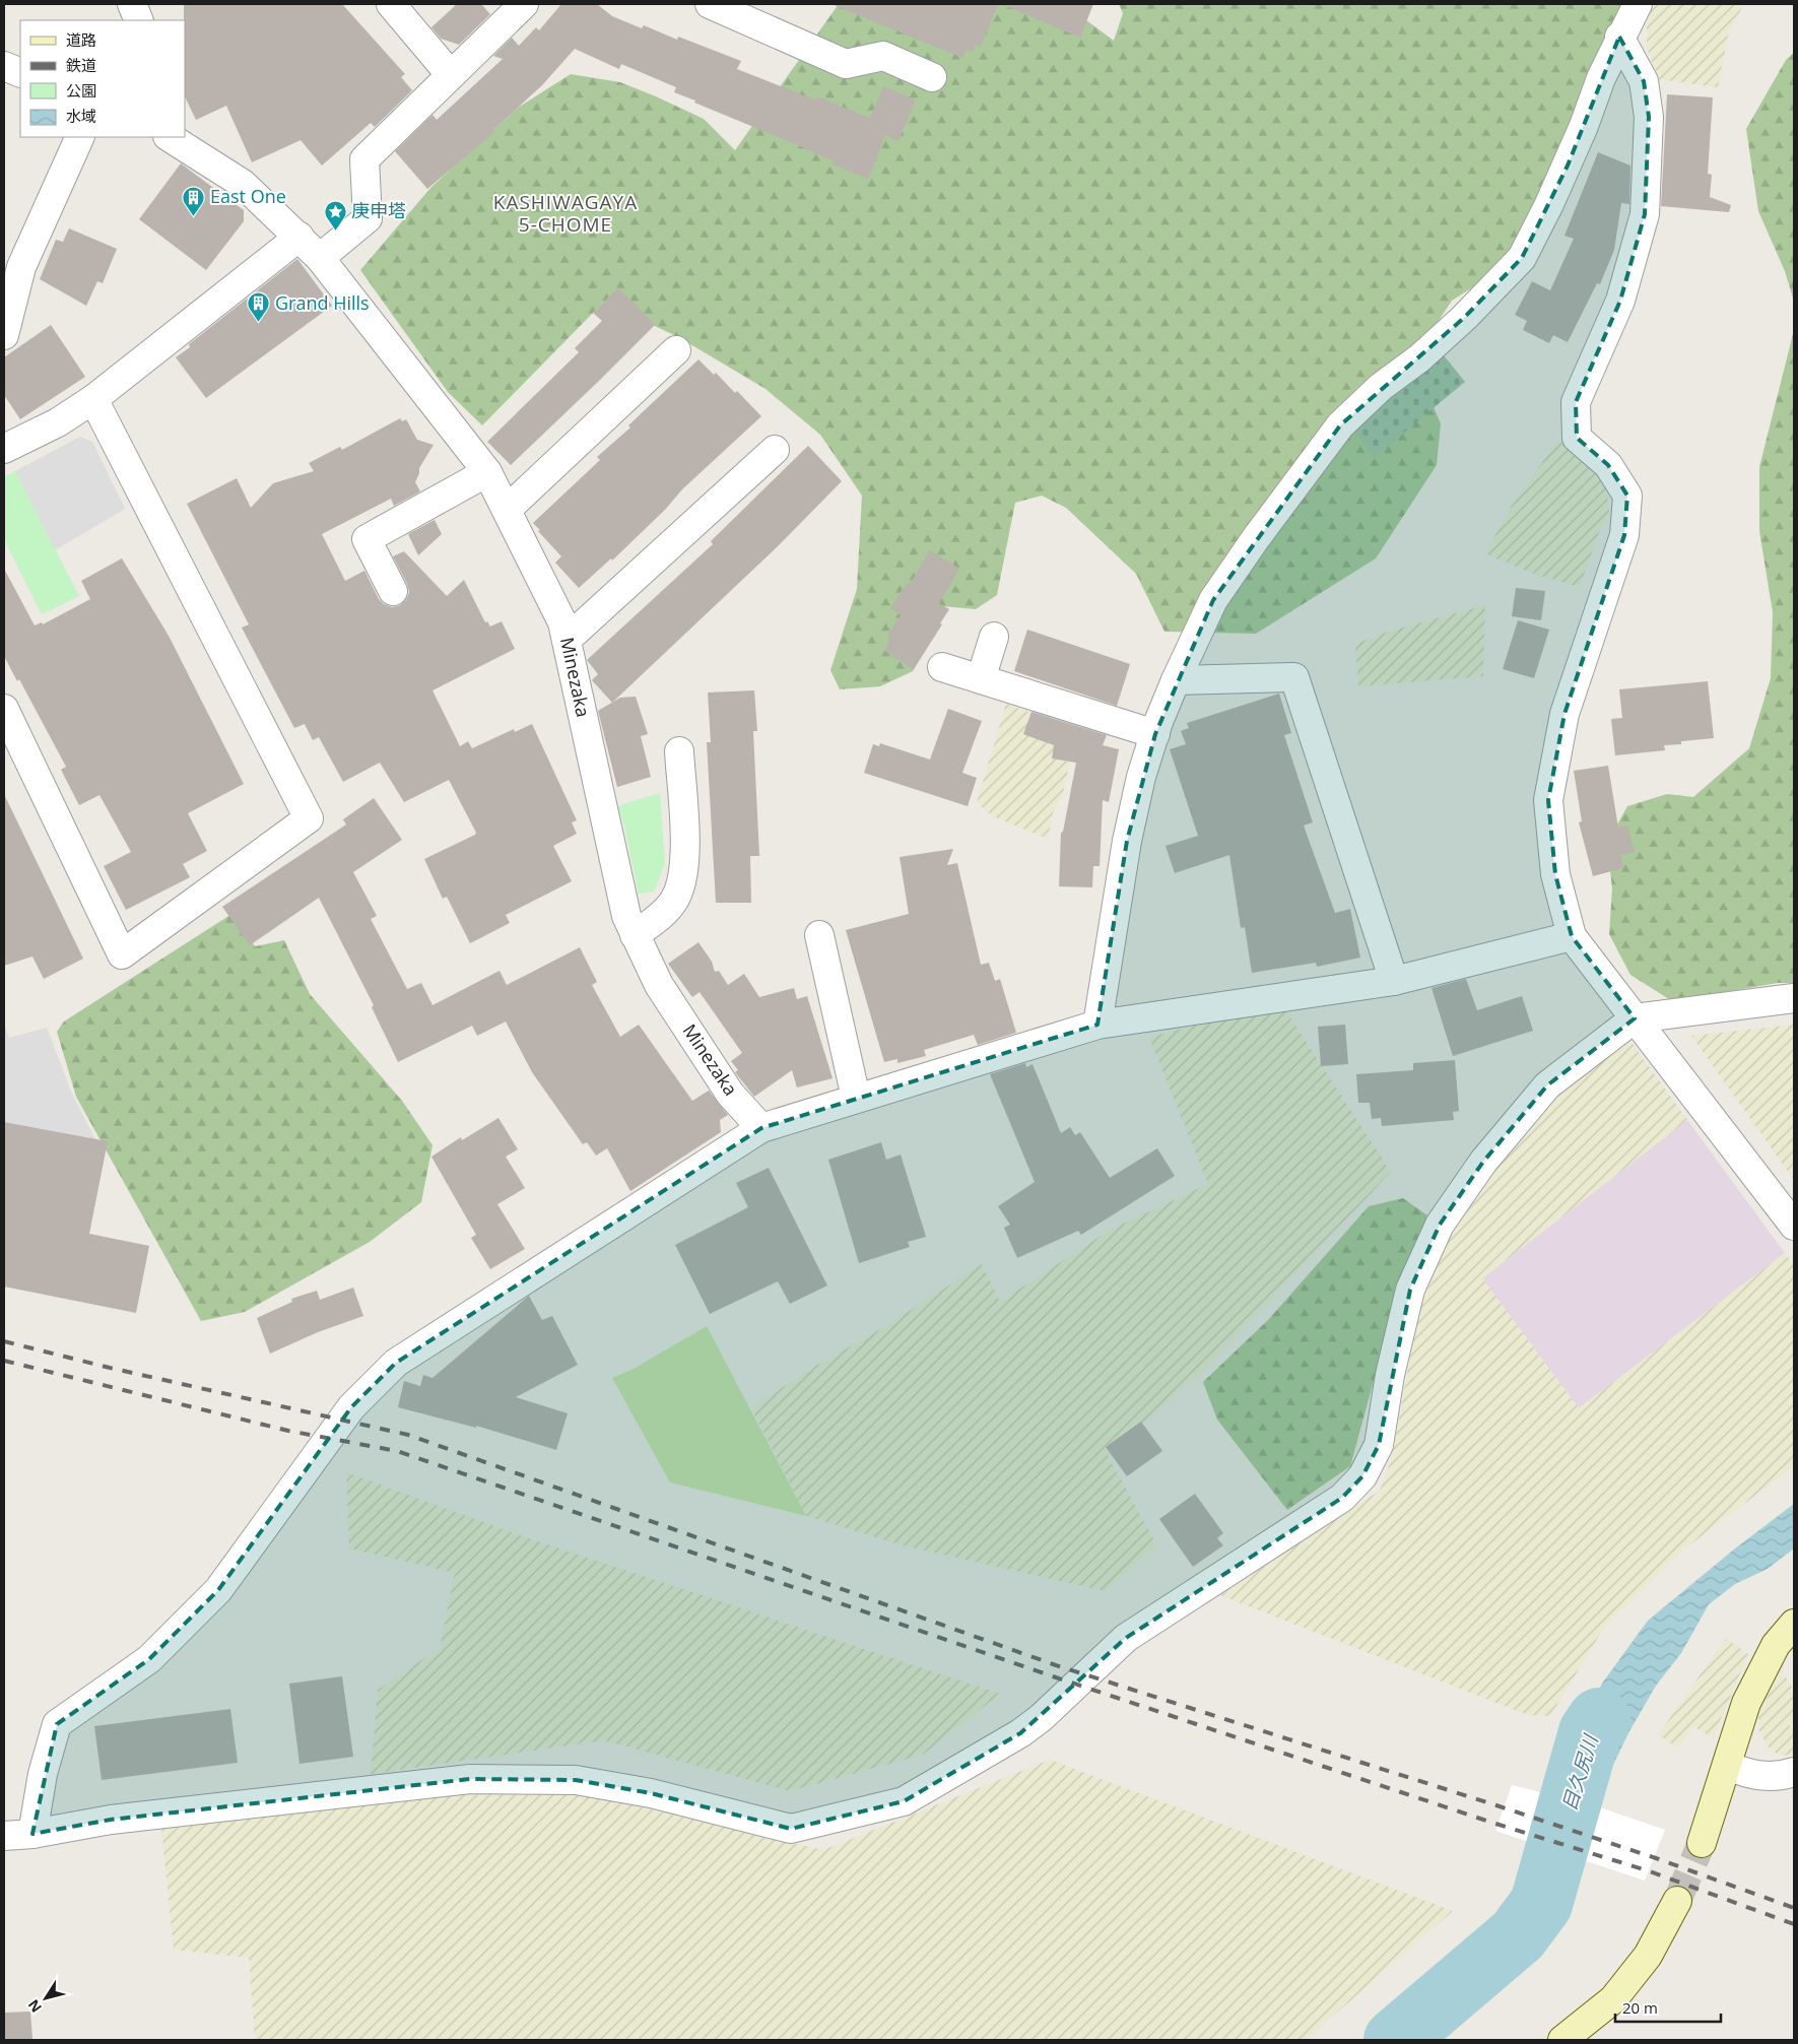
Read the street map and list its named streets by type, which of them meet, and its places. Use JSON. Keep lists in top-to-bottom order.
{
  "streets": {
    "street": ["Minezaka"]
  },
  "districts": ["KASHIWAGAYA 5-CHOME"],
  "water": ["目久尻川"],
  "places": {
    "building": ["East One", "Grand Hills"],
    "place": ["庚申塔"]
  },
  "legend": [
    "道路",
    "鉄道",
    "公園",
    "水域"
  ],
  "scale_bar": "20 m",
  "north": "bottom left"
}
